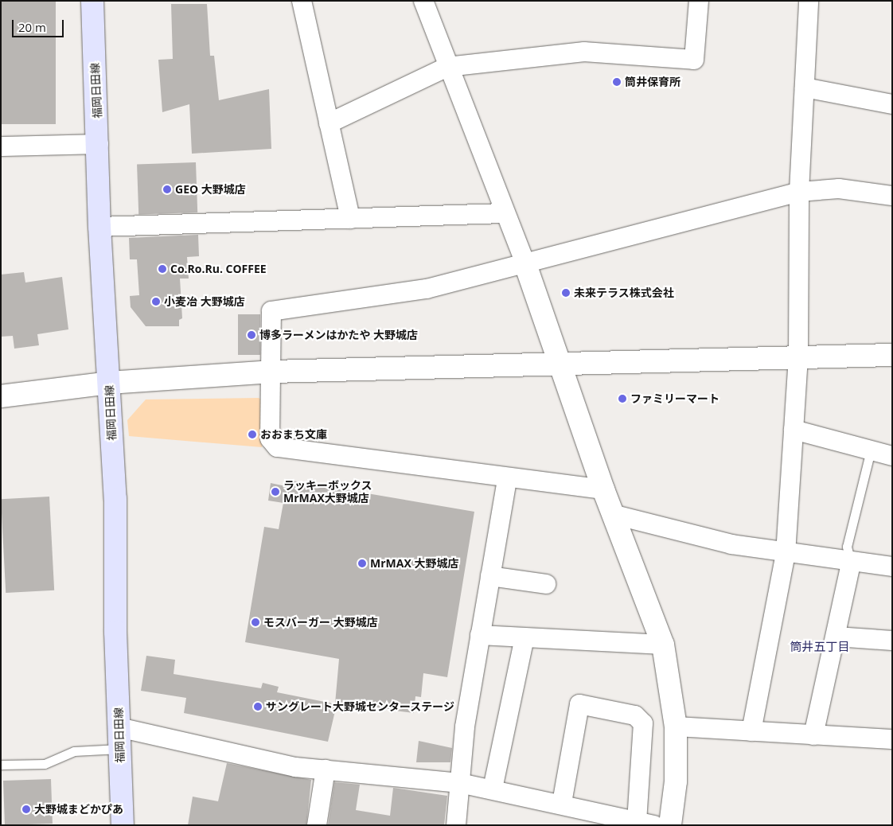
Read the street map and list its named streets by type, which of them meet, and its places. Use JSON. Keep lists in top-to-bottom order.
{
  "streets": {
    "main road": ["福岡日田線"]
  },
  "districts": ["筒井五丁目"],
  "places": [
    "筒井保育所",
    "GEO 大野城店",
    "Co.Ro.Ru. COFFEE",
    "未来テラス株式会社",
    "小麦冶 大野城店",
    "博多ラーメンはかたや 大野城店",
    "ファミリーマート",
    "おおまち文庫",
    "ラッキーボックス MrMAX大野城店",
    "MrMAX 大野城店",
    "モスバーガー 大野城店",
    "サングレート大野城センターステージ",
    "大野城まどかぴあ"
  ],
  "scale_bar": "20 m"
}
